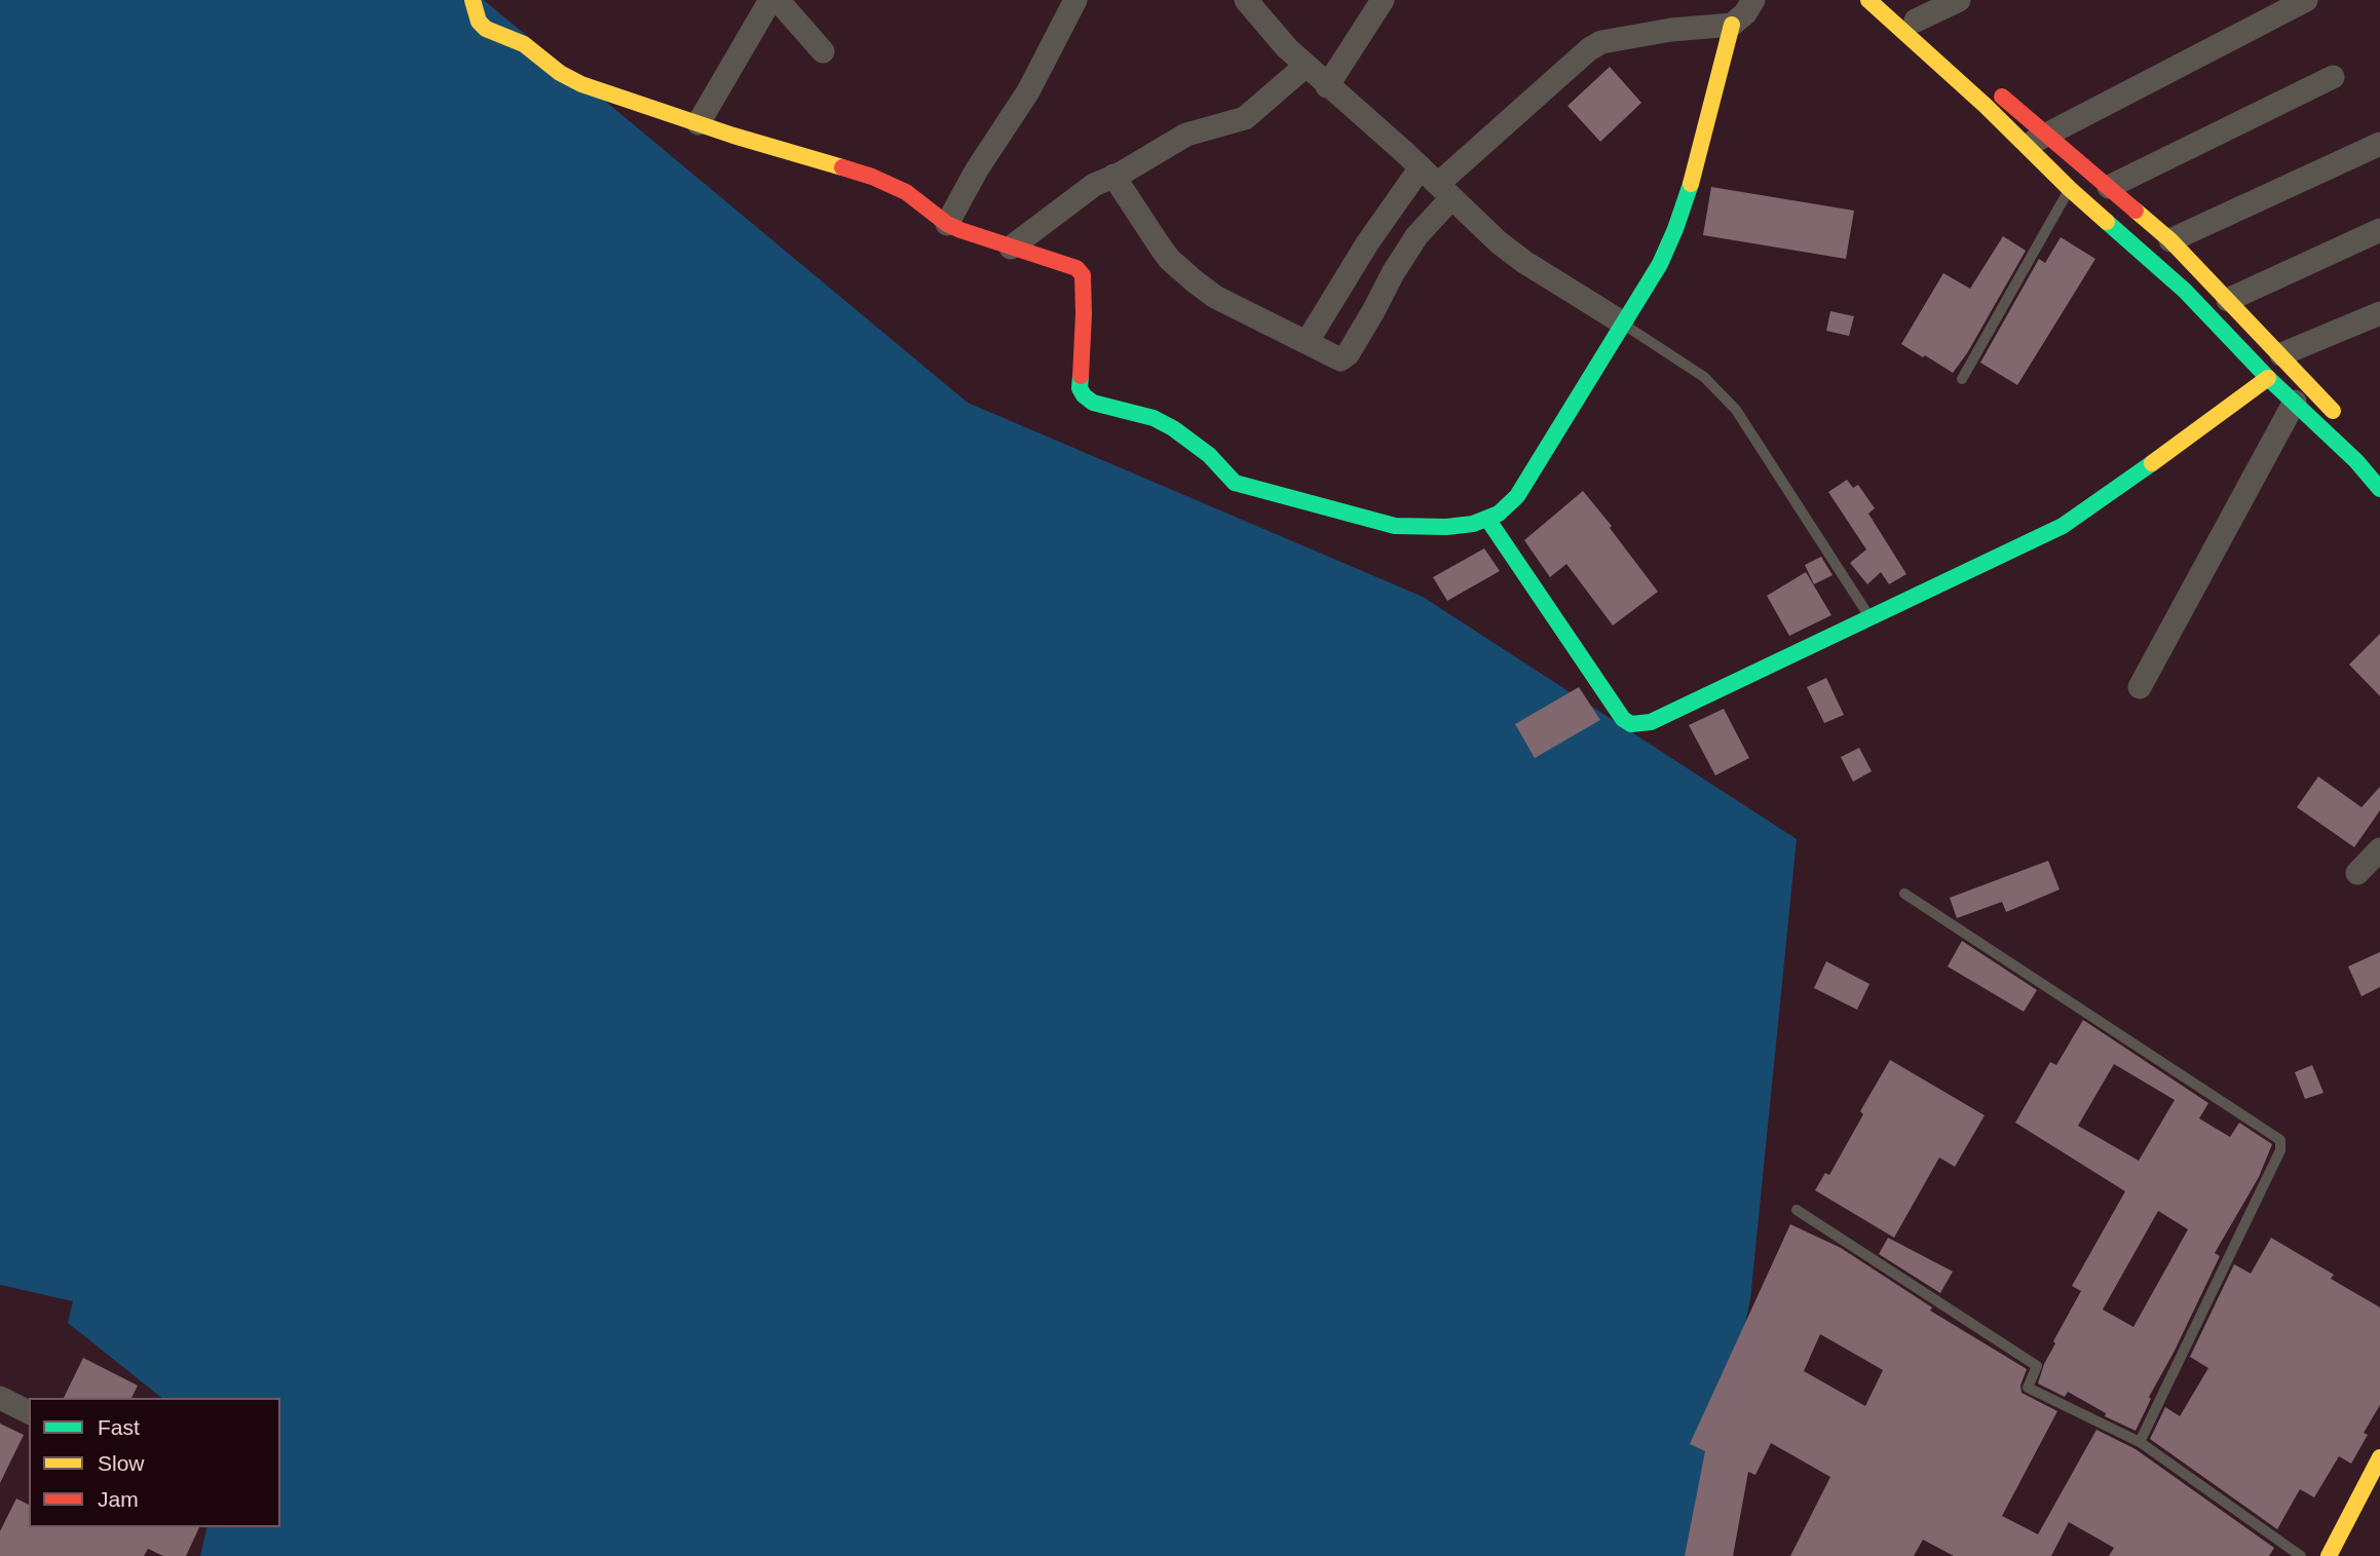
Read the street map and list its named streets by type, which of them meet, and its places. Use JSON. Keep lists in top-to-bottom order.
{
  "legend": ["Fast", "Slow", "Jam"]
}
